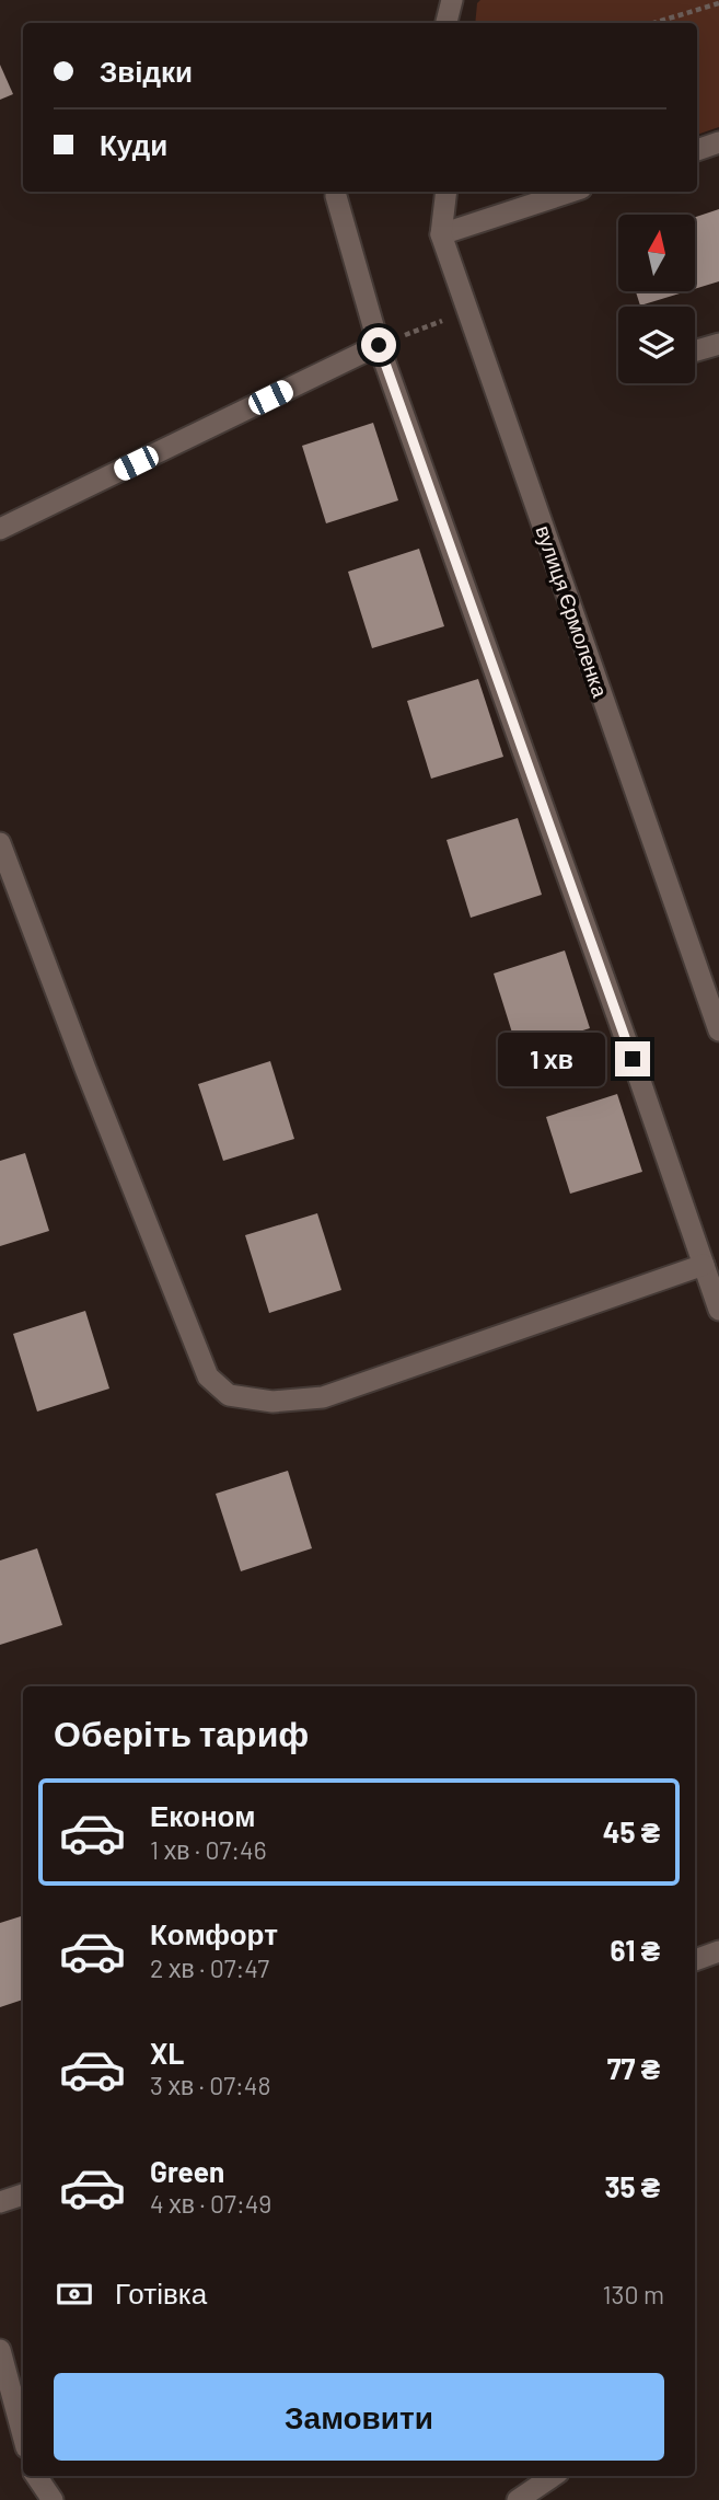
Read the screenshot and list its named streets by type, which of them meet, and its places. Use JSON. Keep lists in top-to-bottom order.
{
  "streets": {
    "street": ["вулиця Єрмоленка"]
  },
  "north": "top",
  "page": {
    "banner": ["Звідки", "Куди"],
    "bubble": "1 хв",
    "heading": "Оберіть тариф",
    "list": [
      {
        "name": "Економ",
        "note": "1 хв · 07:46",
        "value": "45 ₴"
      },
      {
        "name": "Комфорт",
        "note": "2 хв · 07:47",
        "value": "61 ₴"
      },
      {
        "name": "XL",
        "note": "3 хв · 07:48",
        "value": "77 ₴"
      },
      {
        "name": "Green",
        "note": "4 хв · 07:49",
        "value": "35 ₴"
      }
    ],
    "pay": ["Готівка", "130 m"],
    "buttons": "Замовити"
  }
}
